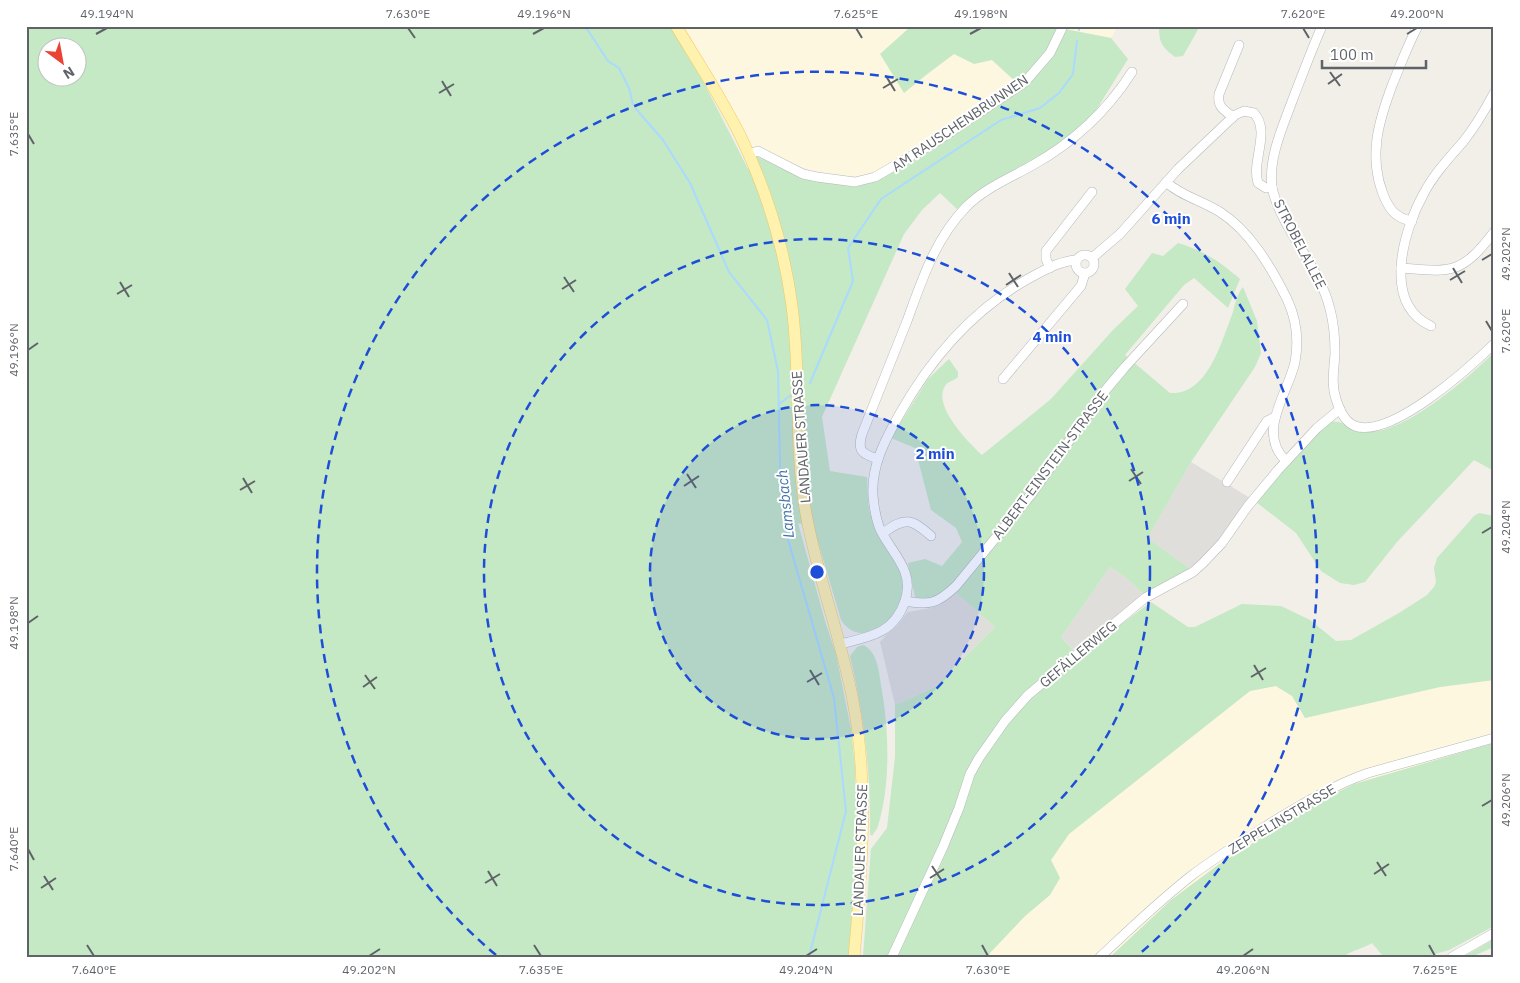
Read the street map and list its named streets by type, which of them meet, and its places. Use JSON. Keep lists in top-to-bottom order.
{
  "streets": {
    "main road": ["LANDAUER STRASSE"],
    "street": [
      "AM RAUSCHENBRUNNEN",
      "STROBELALLEE",
      "ALBERT-EINSTEIN-STRASSE",
      "GEFÄLLERWEG",
      "ZEPPELINSTRASSE"
    ]
  },
  "crossings": [
    ["AM RAUSCHENBRUNNEN", "LANDAUER STRASSE"],
    ["STROBELALLEE", "GEFÄLLERWEG"]
  ],
  "water": ["Lamsbach"],
  "scale_bar": "100 m",
  "north": "bottom right",
  "coordinates": [
    "49.194°N",
    "7.630°E",
    "49.196°N",
    "7.625°E",
    "49.198°N",
    "7.620°E",
    "49.200°N",
    "7.635°E",
    "49.202°N",
    "49.204°N",
    "49.206°N",
    "7.640°E"
  ],
  "rings": ["6 min", "4 min", "2 min"]
}
